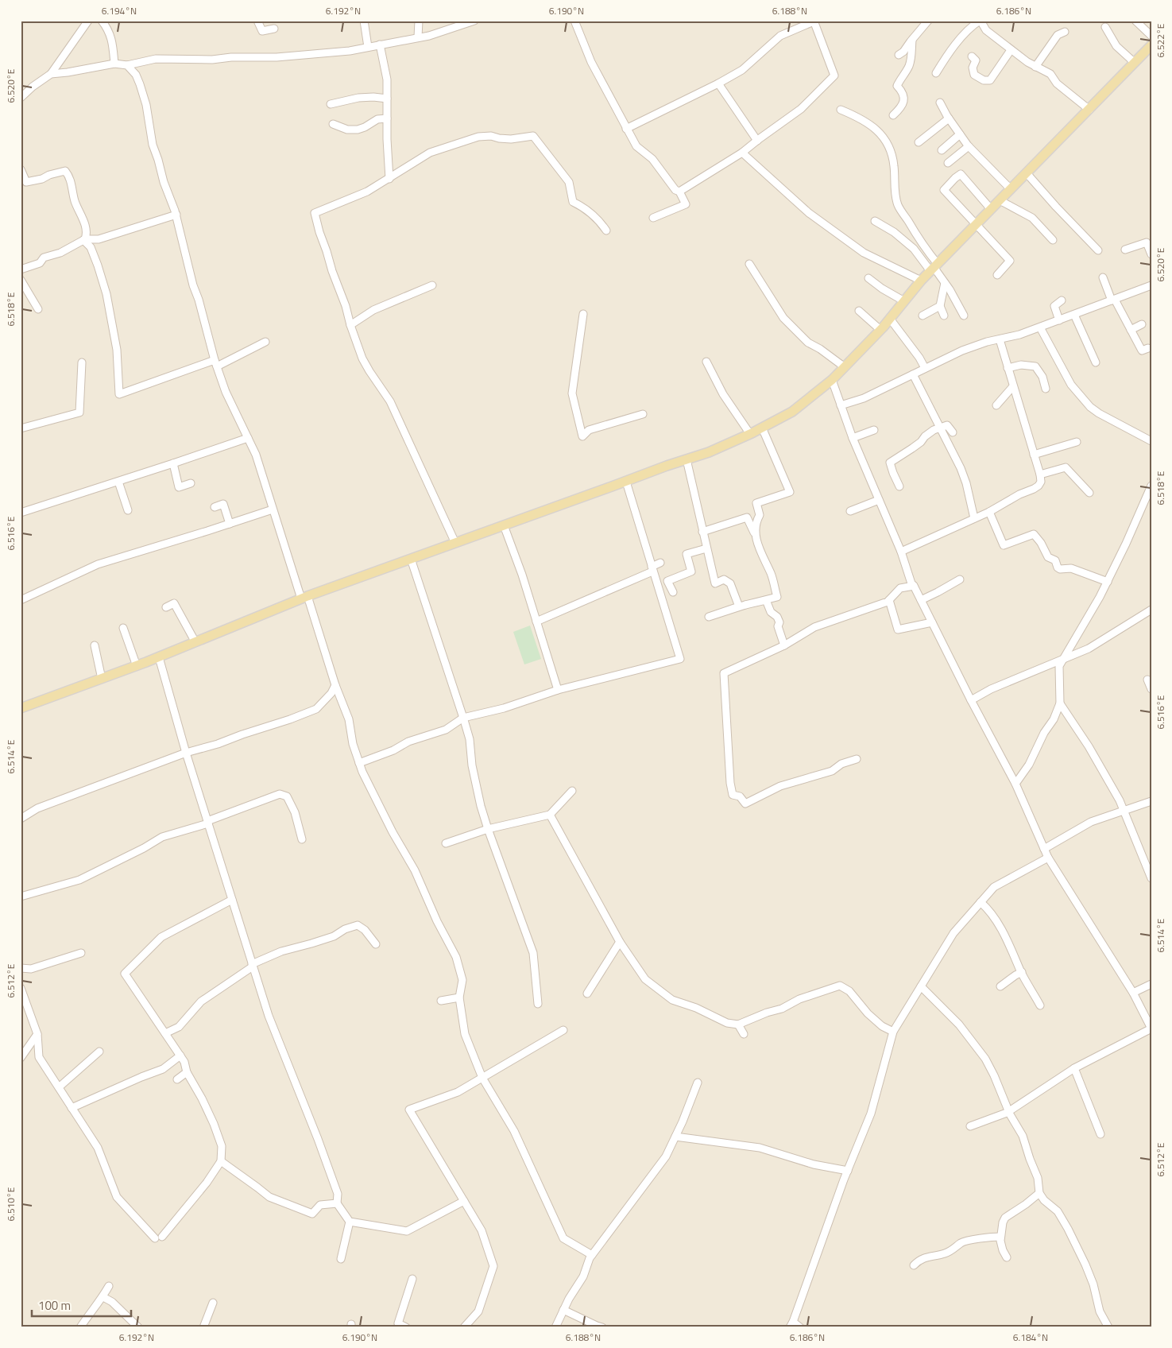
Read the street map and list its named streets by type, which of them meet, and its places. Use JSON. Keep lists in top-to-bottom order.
{
  "scale_bar": "100 m",
  "coordinates": [
    "6.194°N",
    "6.192°N",
    "6.190°N",
    "6.188°N",
    "6.186°N",
    "6.522°E",
    "6.520°E",
    "6.518°E",
    "6.516°E",
    "6.514°E",
    "6.512°E",
    "6.510°E",
    "6.184°N"
  ]
}
